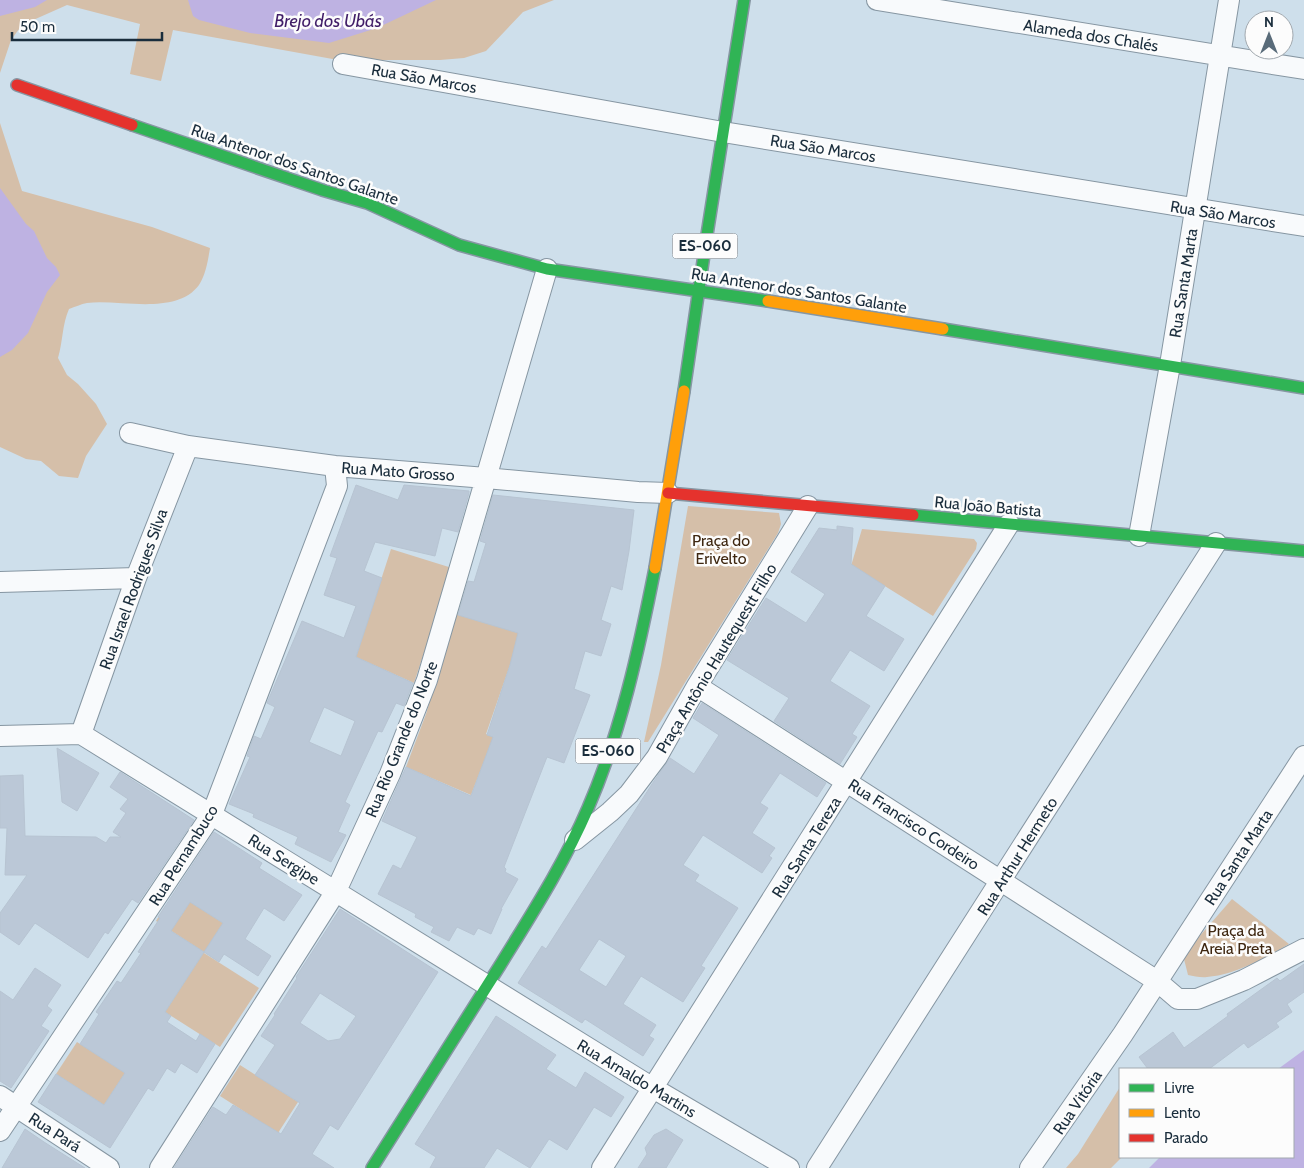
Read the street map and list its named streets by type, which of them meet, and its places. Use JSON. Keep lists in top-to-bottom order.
{
  "streets": {
    "street": [
      "Alameda dos Chalés",
      "Rua São Marcos",
      "Rua Antenor dos Santos Galante",
      "ES-060",
      "Rua Santa Marta",
      "Rua Mato Grosso",
      "Rua João Batista",
      "Rua Israel Rodrigues Silva",
      "Praça Antônio Hautequestt Filho",
      "Rua Rio Grande do Norte",
      "Rua Francisco Cordeiro",
      "Rua Santa Tereza",
      "Rua Pernambuco",
      "Rua Arthur Hermeto",
      "Rua Sergipe",
      "Rua Arnaldo Martins",
      "Rua Vitória",
      "Rua Pará"
    ]
  },
  "crossings": [
    ["Alameda dos Chalés", "Rua Santa Marta"],
    ["Rua São Marcos", "ES-060"],
    ["Rua São Marcos", "Rua Santa Marta"],
    ["Rua Antenor dos Santos Galante", "ES-060"],
    ["Rua Antenor dos Santos Galante", "Rua Santa Marta"],
    ["Rua Antenor dos Santos Galante", "Rua Rio Grande do Norte"],
    ["ES-060", "Rua Mato Grosso"],
    ["ES-060", "Rua João Batista"],
    ["ES-060", "Praça Antônio Hautequestt Filho"],
    ["ES-060", "Rua Sergipe"],
    ["ES-060", "Rua Arnaldo Martins"],
    ["Rua Santa Marta", "Rua João Batista"],
    ["Rua Santa Marta", "Rua Francisco Cordeiro"],
    ["Rua Santa Marta", "Rua Vitória"],
    ["Rua Mato Grosso", "Rua João Batista"],
    ["Rua Mato Grosso", "Rua Israel Rodrigues Silva"],
    ["Rua Mato Grosso", "Rua Rio Grande do Norte"],
    ["Rua Mato Grosso", "Rua Pernambuco"],
    ["Rua João Batista", "Praça Antônio Hautequestt Filho"],
    ["Rua João Batista", "Rua Santa Tereza"],
    ["Rua João Batista", "Rua Arthur Hermeto"],
    ["Rua Israel Rodrigues Silva", "Rua Sergipe"],
    ["Praça Antônio Hautequestt Filho", "Rua Francisco Cordeiro"],
    ["Rua Rio Grande do Norte", "Rua Sergipe"],
    ["Rua Francisco Cordeiro", "Rua Santa Tereza"],
    ["Rua Francisco Cordeiro", "Rua Arthur Hermeto"],
    ["Rua Santa Tereza", "Rua Arnaldo Martins"],
    ["Rua Pernambuco", "Rua Sergipe"],
    ["Rua Pernambuco", "Rua Pará"],
    ["Rua Sergipe", "Rua Arnaldo Martins"]
  ],
  "water": ["Brejo dos Ubás"],
  "parks": ["Praça do Erivelto", "Praça da Areia Preta"],
  "legend": ["Livre", "Lento", "Parado"],
  "scale_bar": "50 m",
  "north": "top"
}
